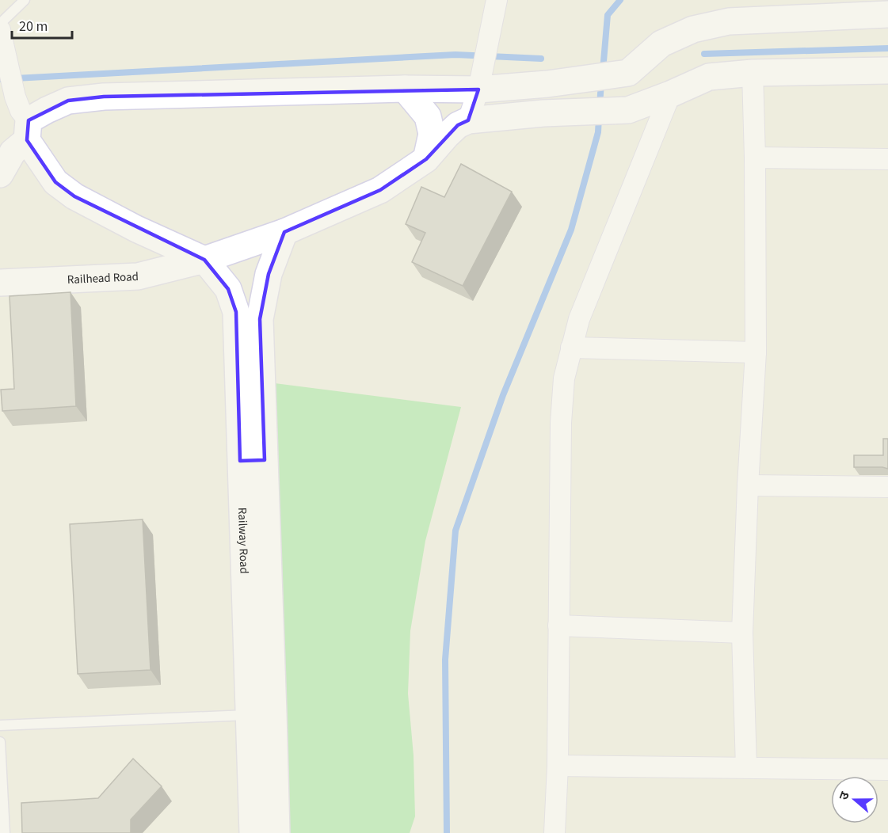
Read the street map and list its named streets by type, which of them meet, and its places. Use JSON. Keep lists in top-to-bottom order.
{
  "streets": {
    "main road": ["Railhead Road", "Railway Road"]
  },
  "crossings": [
    ["Railhead Road", "Railway Road"]
  ],
  "scale_bar": "20 m",
  "north": "left"
}
